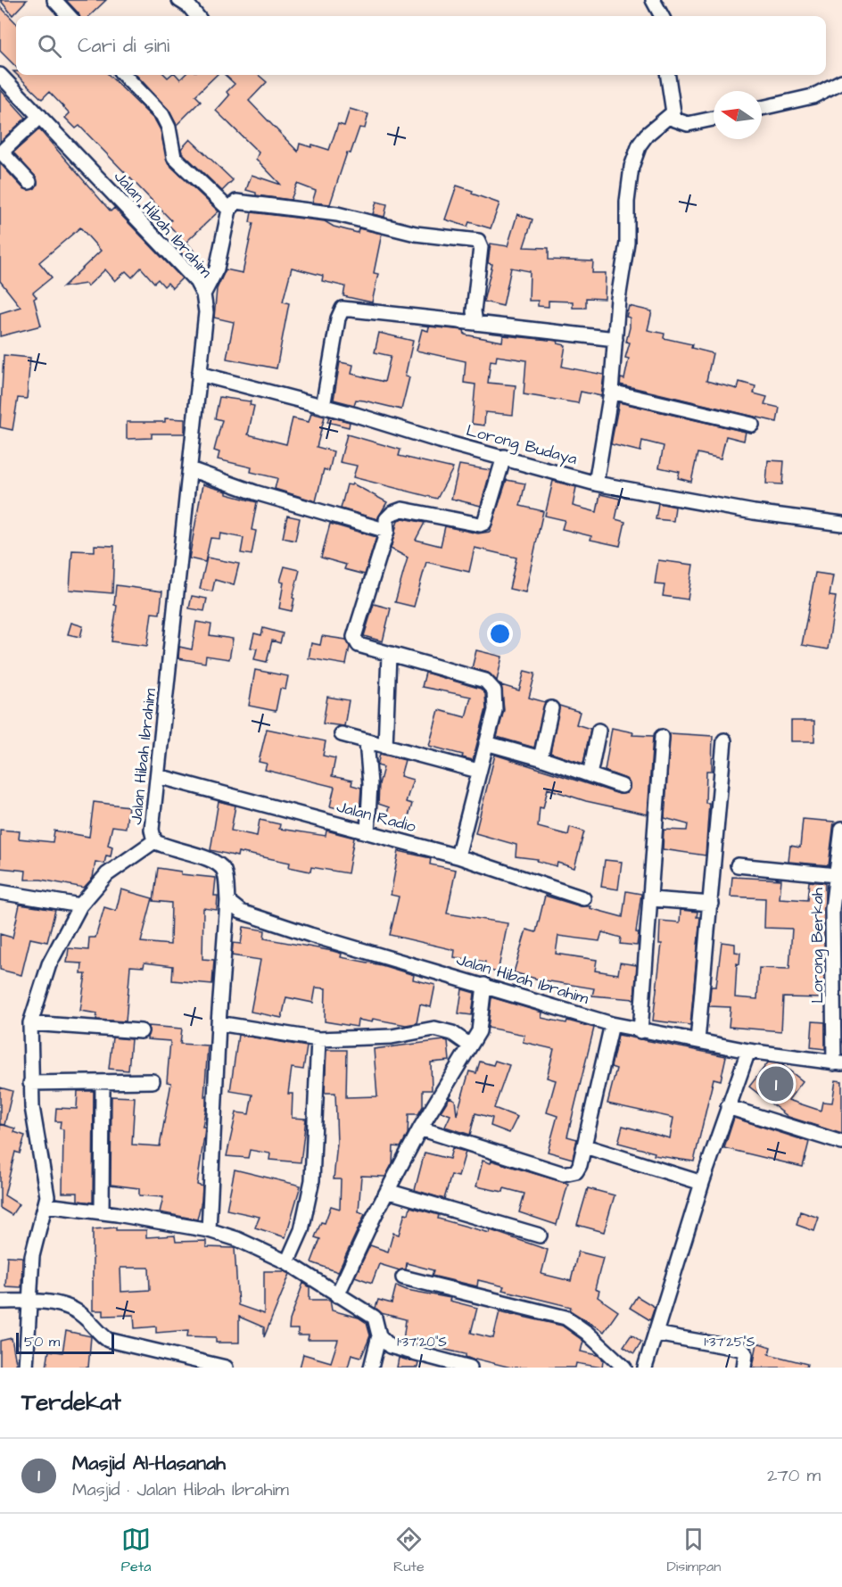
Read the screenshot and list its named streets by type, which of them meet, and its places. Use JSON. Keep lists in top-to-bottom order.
{
  "streets": {
    "street": [
      "Jalan Hibah Ibrahim",
      "Lorong Budaya",
      "Jalan Radio",
      "Lorong Berkah"
    ]
  },
  "crossings": [
    ["Jalan Hibah Ibrahim", "Lorong Budaya"],
    ["Jalan Hibah Ibrahim", "Jalan Radio"],
    ["Jalan Hibah Ibrahim", "Lorong Berkah"]
  ],
  "scale_bar": "50 m",
  "north": "left",
  "page": {
    "search": "Cari di sini",
    "pins": "1",
    "scale": "50 m",
    "heading": "Terdekat",
    "list": [
      {
        "mark": "1",
        "name": "Masjid Al-Hasanah",
        "note": "Masjid · Jalan Hibah Ibrahim",
        "value": "270 m"
      }
    ],
    "nav": ["Peta", "Rute", "Disimpan"]
  },
  "coordinates": ["1°37'20\"S", "1°37'25\"S"]
}
